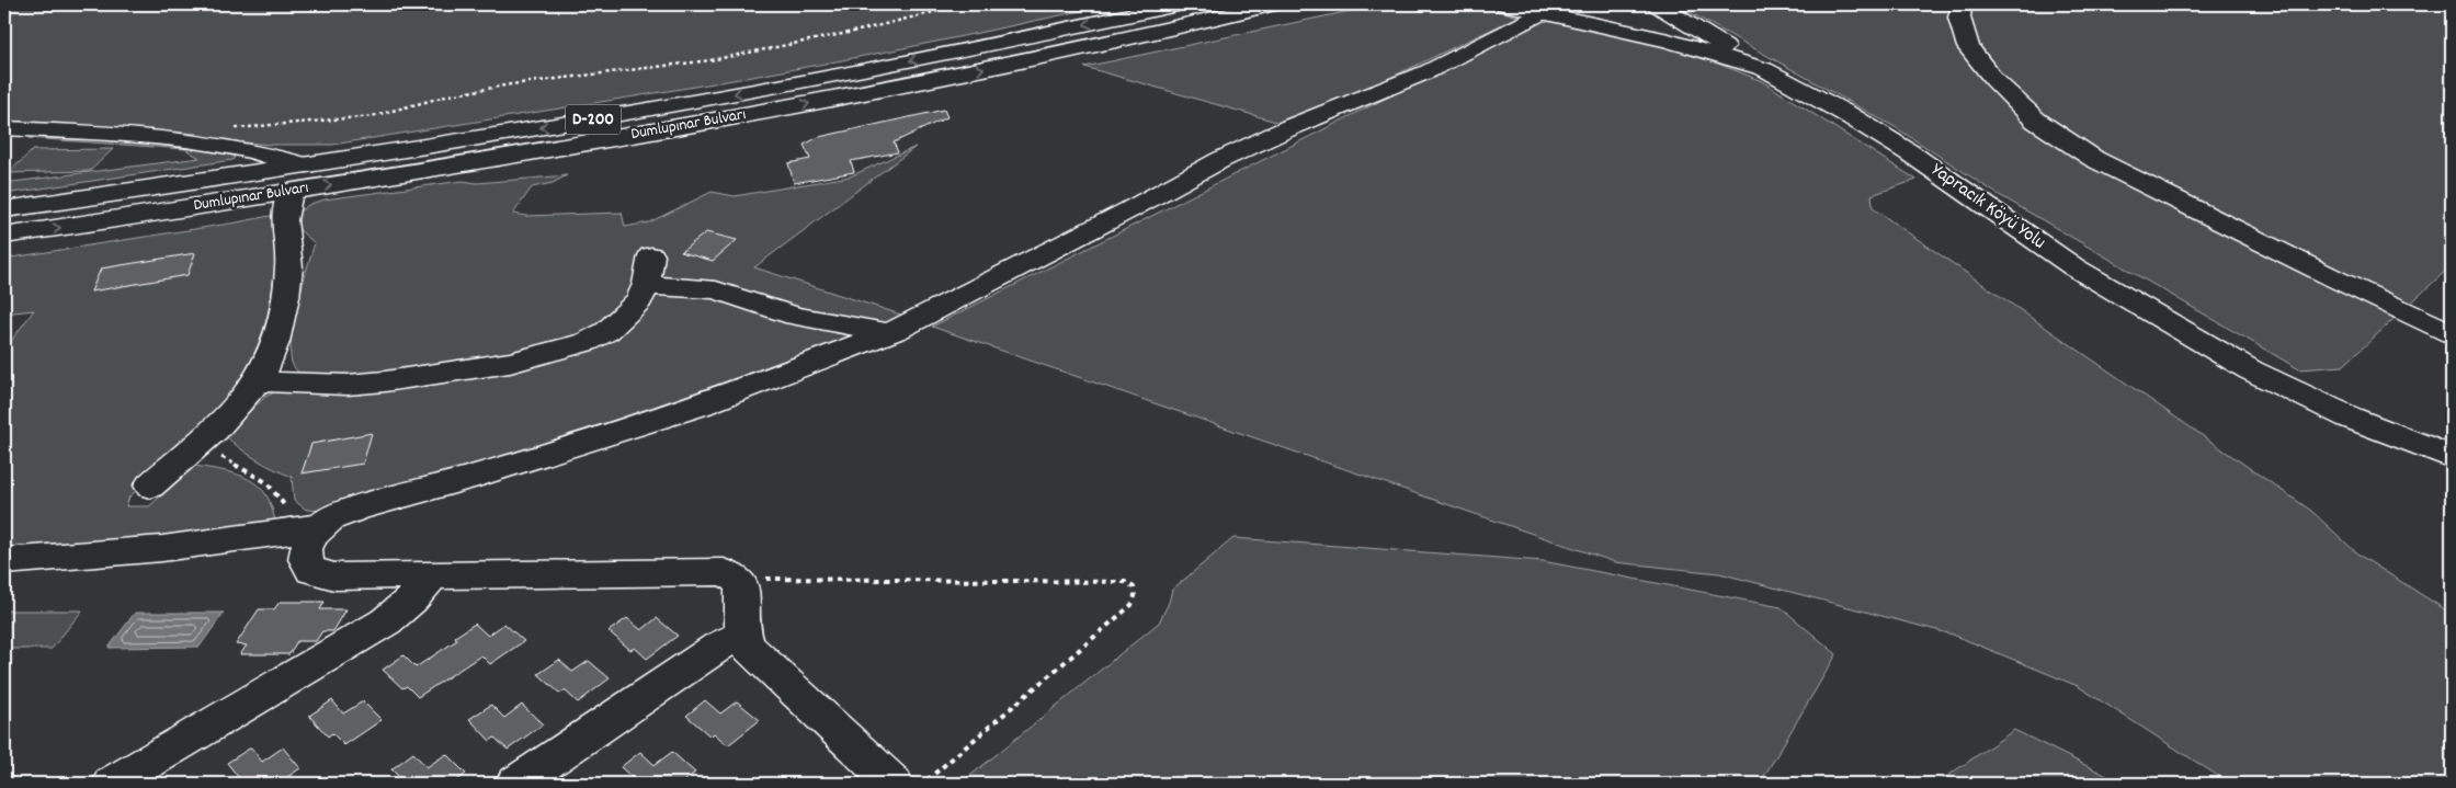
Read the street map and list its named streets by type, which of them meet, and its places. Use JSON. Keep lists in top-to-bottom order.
{
  "streets": {
    "main road": ["D-200", "Dumlupınar Bulvarı", "Yapracık Köyü Yolu"]
  }
}
